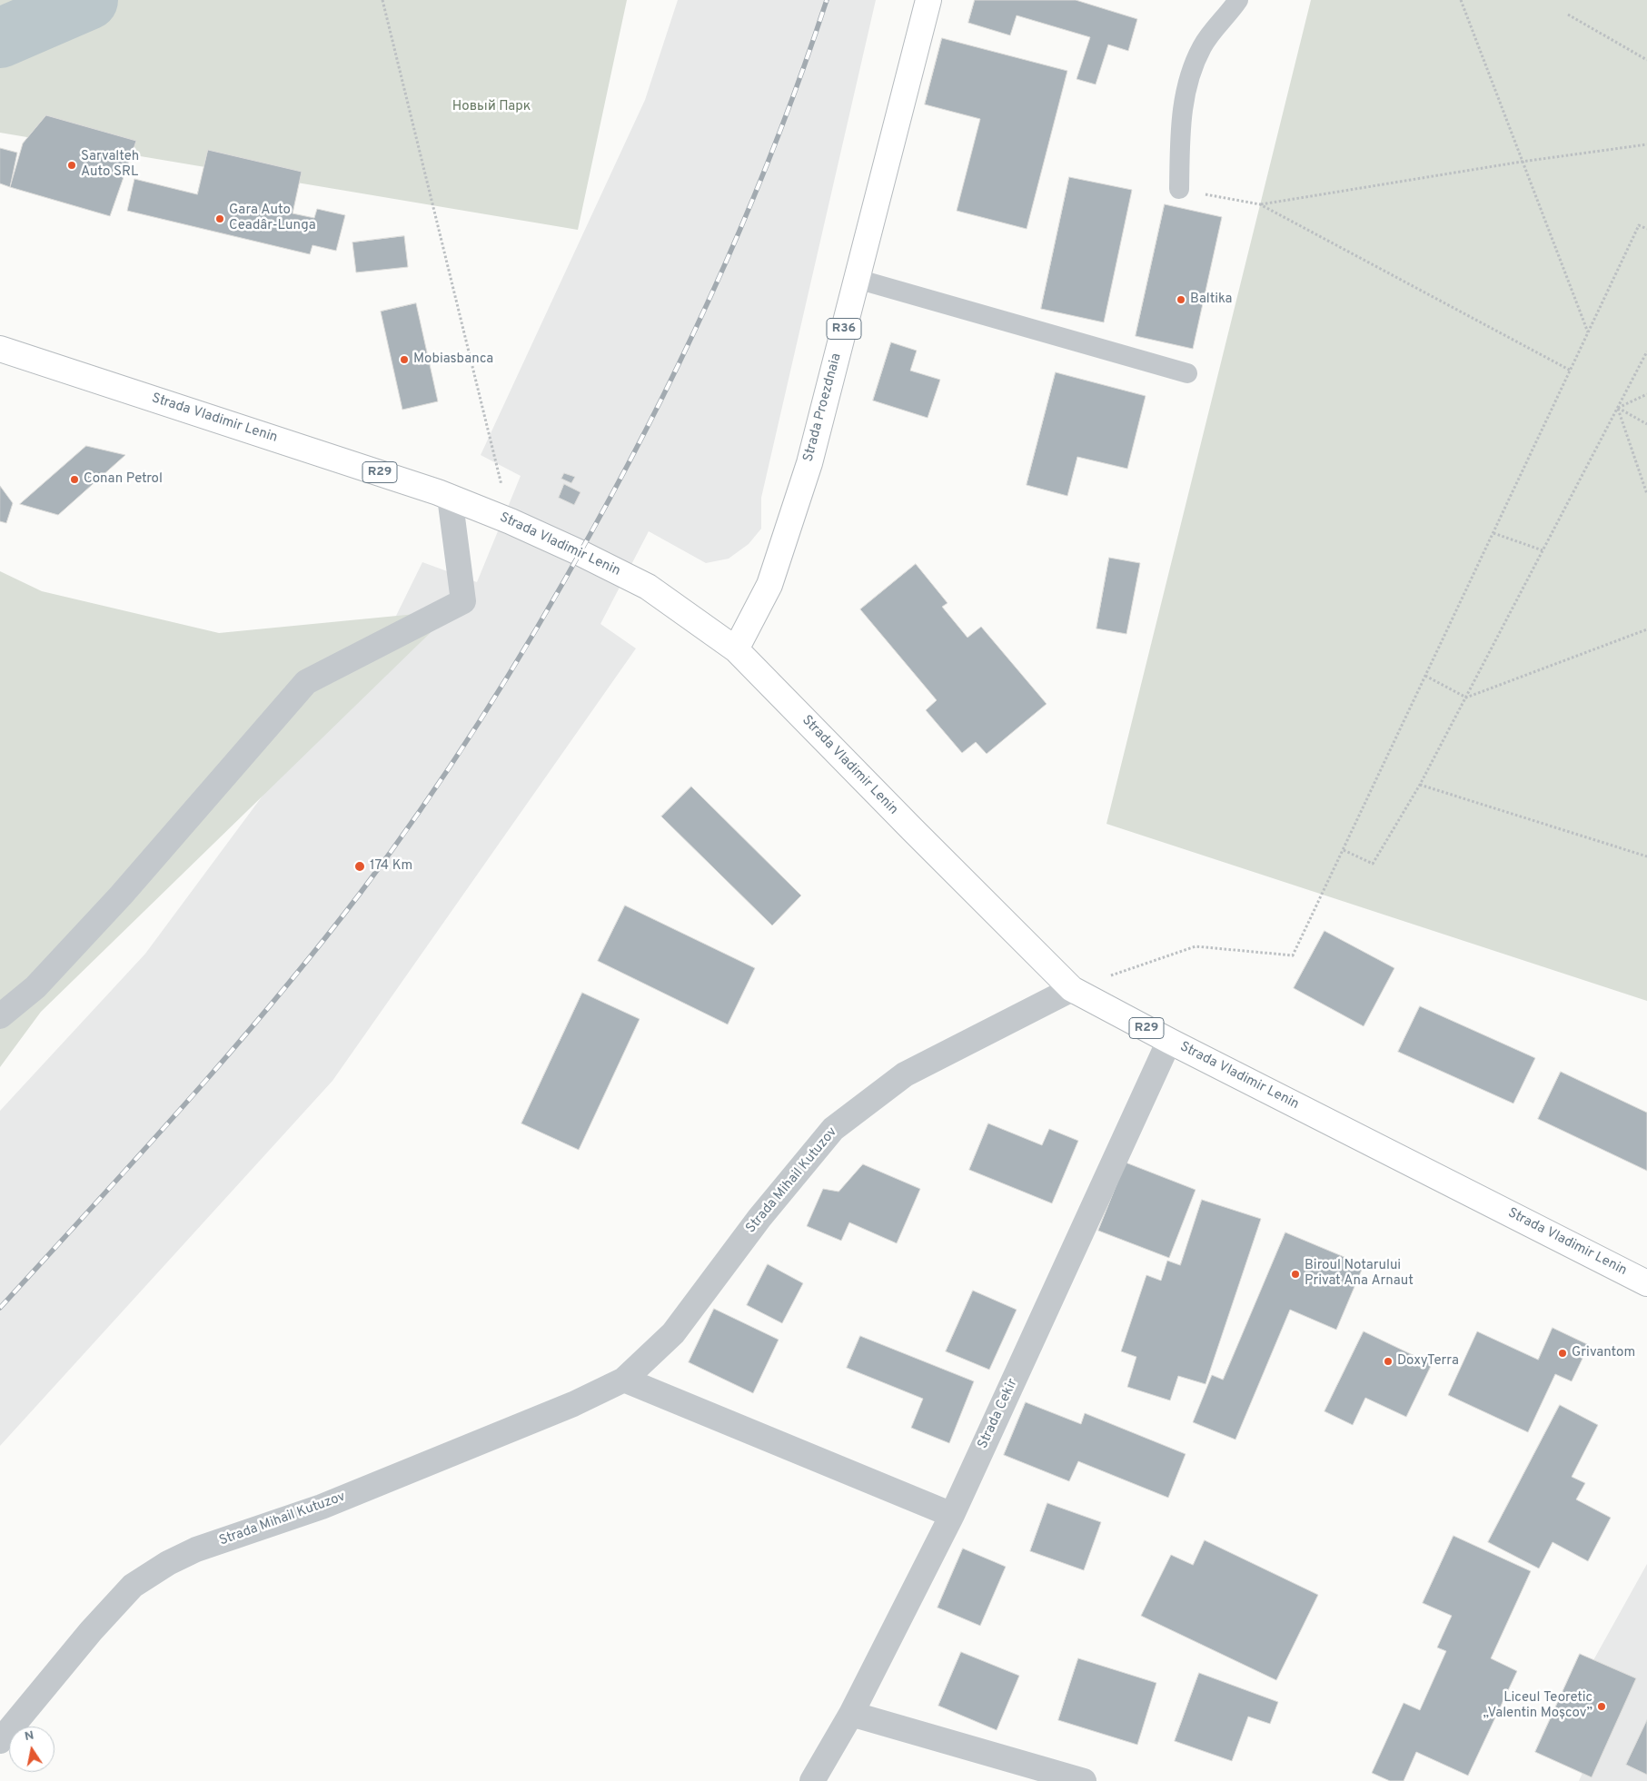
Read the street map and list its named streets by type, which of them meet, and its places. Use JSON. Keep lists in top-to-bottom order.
{
  "streets": {
    "main road": [
      "R36",
      "Strada Proezdnaia",
      "Strada Vladimir Lenin",
      "R29"
    ],
    "street": ["Strada Mihail Kutuzov", "Strada Cekir"]
  },
  "crossings": [
    ["Strada Proezdnaia", "Strada Vladimir Lenin"],
    ["Strada Vladimir Lenin", "Strada Mihail Kutuzov"],
    ["Strada Vladimir Lenin", "Strada Cekir"]
  ],
  "parks": ["Новый Парк"],
  "places": [
    "Sarvalteh Auto SRL",
    "Gara Auto Ceadâr-Lunga",
    "Baltika",
    "Mobiasbanca",
    "Conan Petrol",
    "174 Km",
    "Biroul Notarului Privat Ana Arnaut",
    "Grivantom",
    "DoxyTerra",
    "Liceul Teoretic „Valentin Moșcov”"
  ],
  "north": "top"
}
